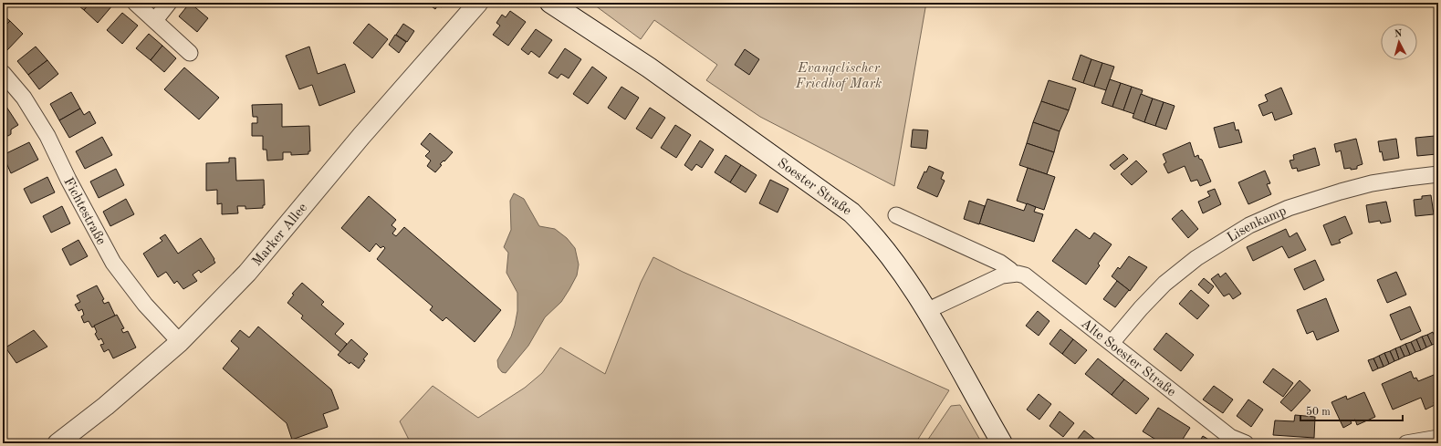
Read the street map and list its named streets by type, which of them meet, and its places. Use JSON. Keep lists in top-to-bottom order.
{
  "streets": {
    "main road": ["Soester Straße"],
    "street": [
      "Fichtestraße",
      "Lisenkamp",
      "Marker Allee",
      "Alte Soester Straße"
    ]
  },
  "crossings": [
    ["Fichtestraße", "Marker Allee"],
    ["Lisenkamp", "Alte Soester Straße"]
  ],
  "parks": ["Evangelischer Friedhof Mark"],
  "scale_bar": "50 m",
  "north": "top"
}
